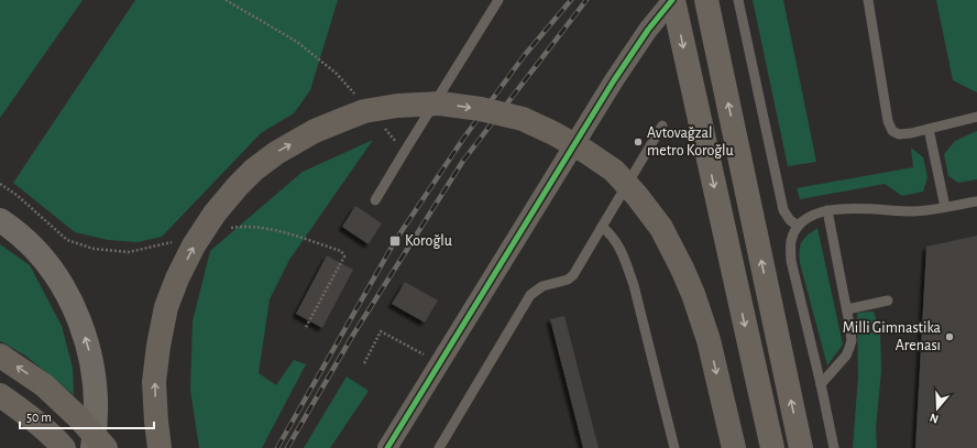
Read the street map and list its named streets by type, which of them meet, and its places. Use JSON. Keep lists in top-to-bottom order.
{
  "places": {
    "other": ["Avtovağzal metro Koroğlu", "Milli Gimnastika Arenası"],
    "transit": ["Koroğlu"]
  },
  "scale_bar": "50 m",
  "north": "bottom"
}
